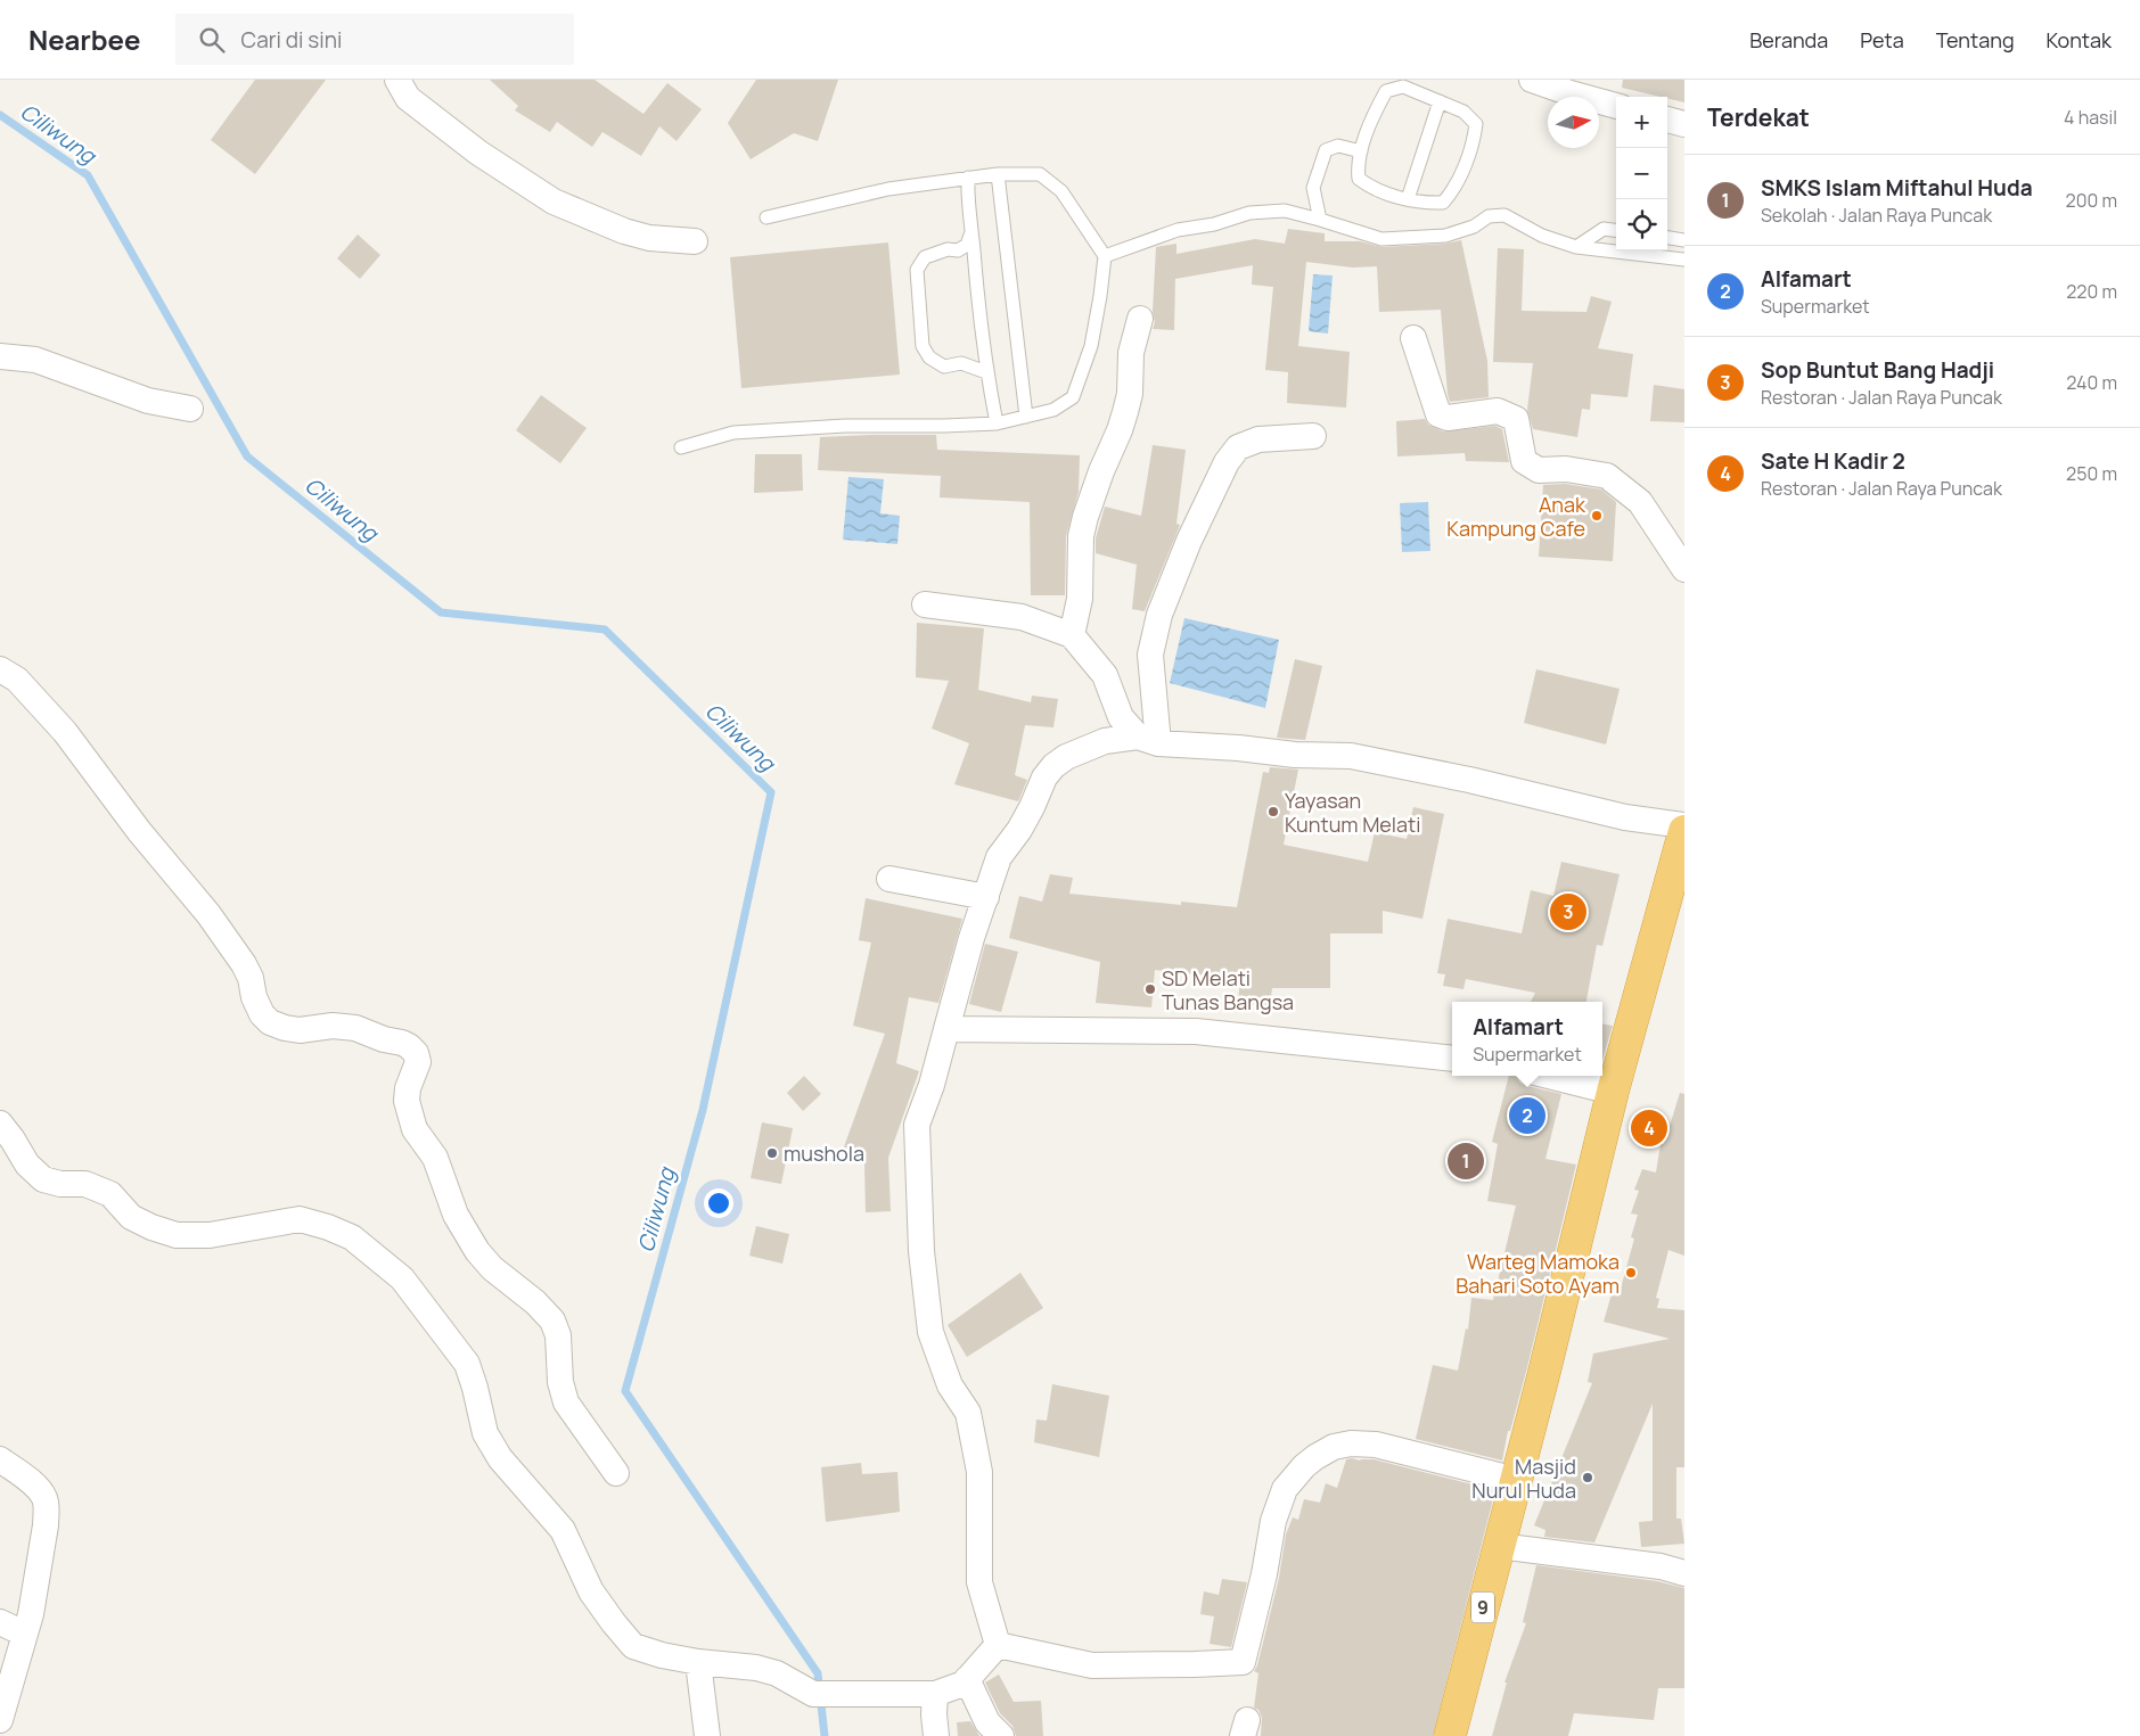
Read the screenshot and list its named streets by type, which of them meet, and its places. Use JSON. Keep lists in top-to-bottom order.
{
  "streets": {
    "highway": ["9"]
  },
  "water": ["Ciliwung"],
  "places": [
    "Anak Kampung Cafe",
    "Yayasan Kuntum Melati",
    "SD Melati Tunas Bangsa",
    "mushola",
    "Warteg Mamoka Bahari Soto Ayam",
    "Masjid Nurul Huda"
  ],
  "north": "right",
  "page": {
    "header": "Nearbee",
    "search": "Cari di sini",
    "nav": [
      "Beranda",
      "Peta",
      "Tentang",
      "Kontak"
    ],
    "heading": ["Terdekat", "4 hasil"],
    "map_buttons": ["+", "−"],
    "list": [
      {
        "mark": "1",
        "name": "SMKS Islam Miftahul Huda",
        "note": "Sekolah · Jalan Raya Puncak",
        "value": "200 m"
      },
      {
        "mark": "2",
        "name": "Alfamart",
        "note": "Supermarket",
        "value": "220 m"
      },
      {
        "mark": "3",
        "name": "Sop Buntut Bang Hadji",
        "note": "Restoran · Jalan Raya Puncak",
        "value": "240 m"
      },
      {
        "mark": "4",
        "name": "Sate H Kadir 2",
        "note": "Restoran · Jalan Raya Puncak",
        "value": "250 m"
      }
    ],
    "pins": [
      "3",
      "2",
      "4",
      "1"
    ],
    "popup": ["Alfamart", "Supermarket"]
  }
}
